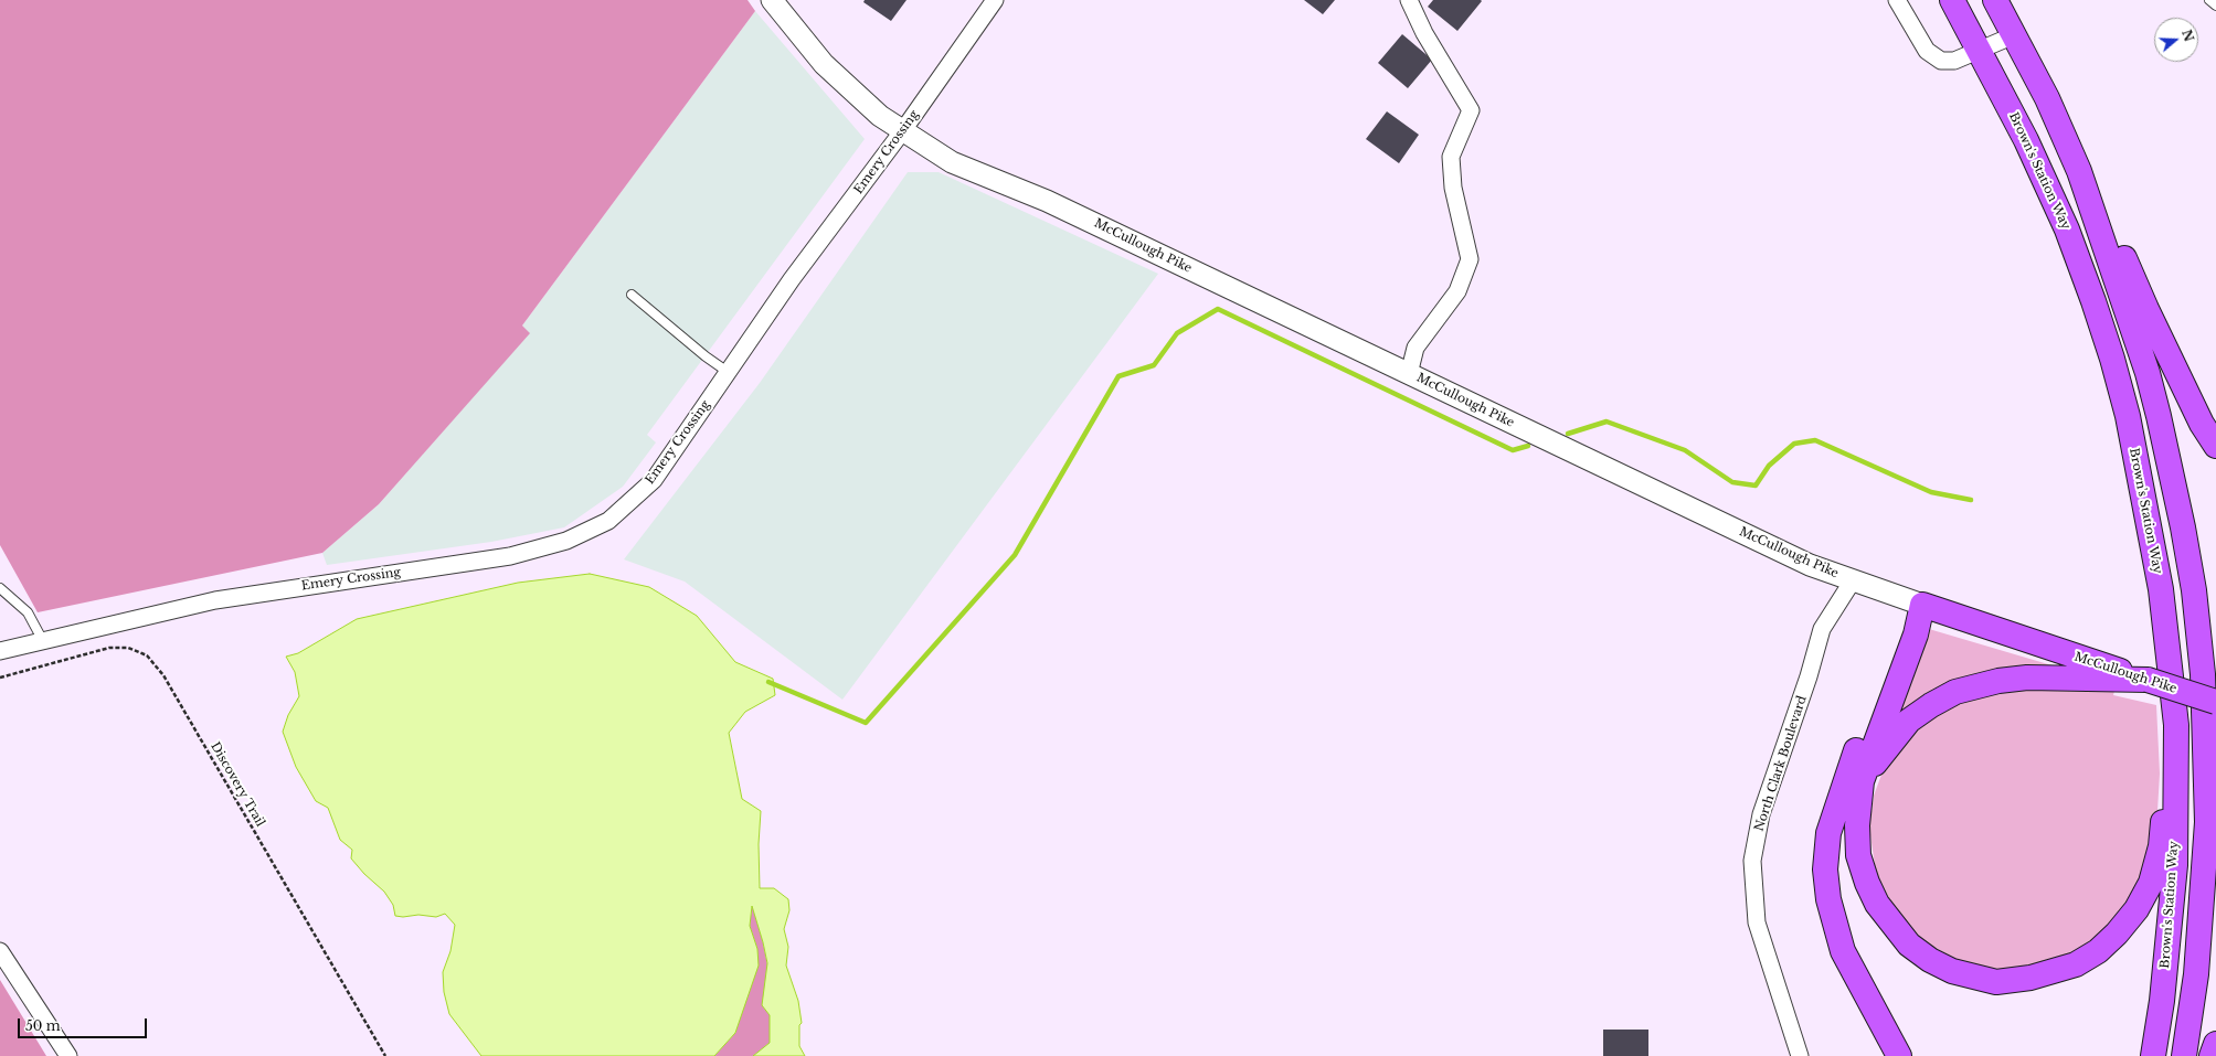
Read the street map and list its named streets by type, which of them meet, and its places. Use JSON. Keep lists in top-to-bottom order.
{
  "streets": {
    "main road": ["Brown's Station Way", "McCullough Pike"],
    "street": ["Emery Crossing", "North Clark Boulevard"],
    "path": ["Discovery Trail"]
  },
  "crossings": [
    ["Emery Crossing", "McCullough Pike"],
    ["McCullough Pike", "North Clark Boulevard"]
  ],
  "scale_bar": "50 m",
  "north": "right"
}
